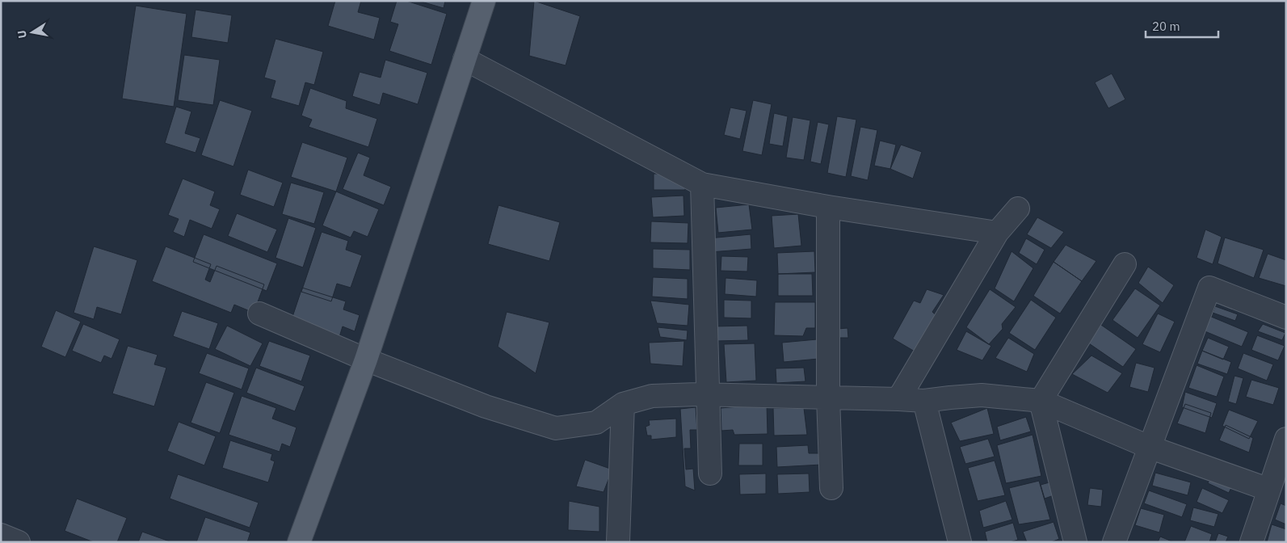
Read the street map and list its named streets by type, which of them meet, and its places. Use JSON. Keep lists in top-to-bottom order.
{
  "scale_bar": "20 m",
  "north": "left"
}
